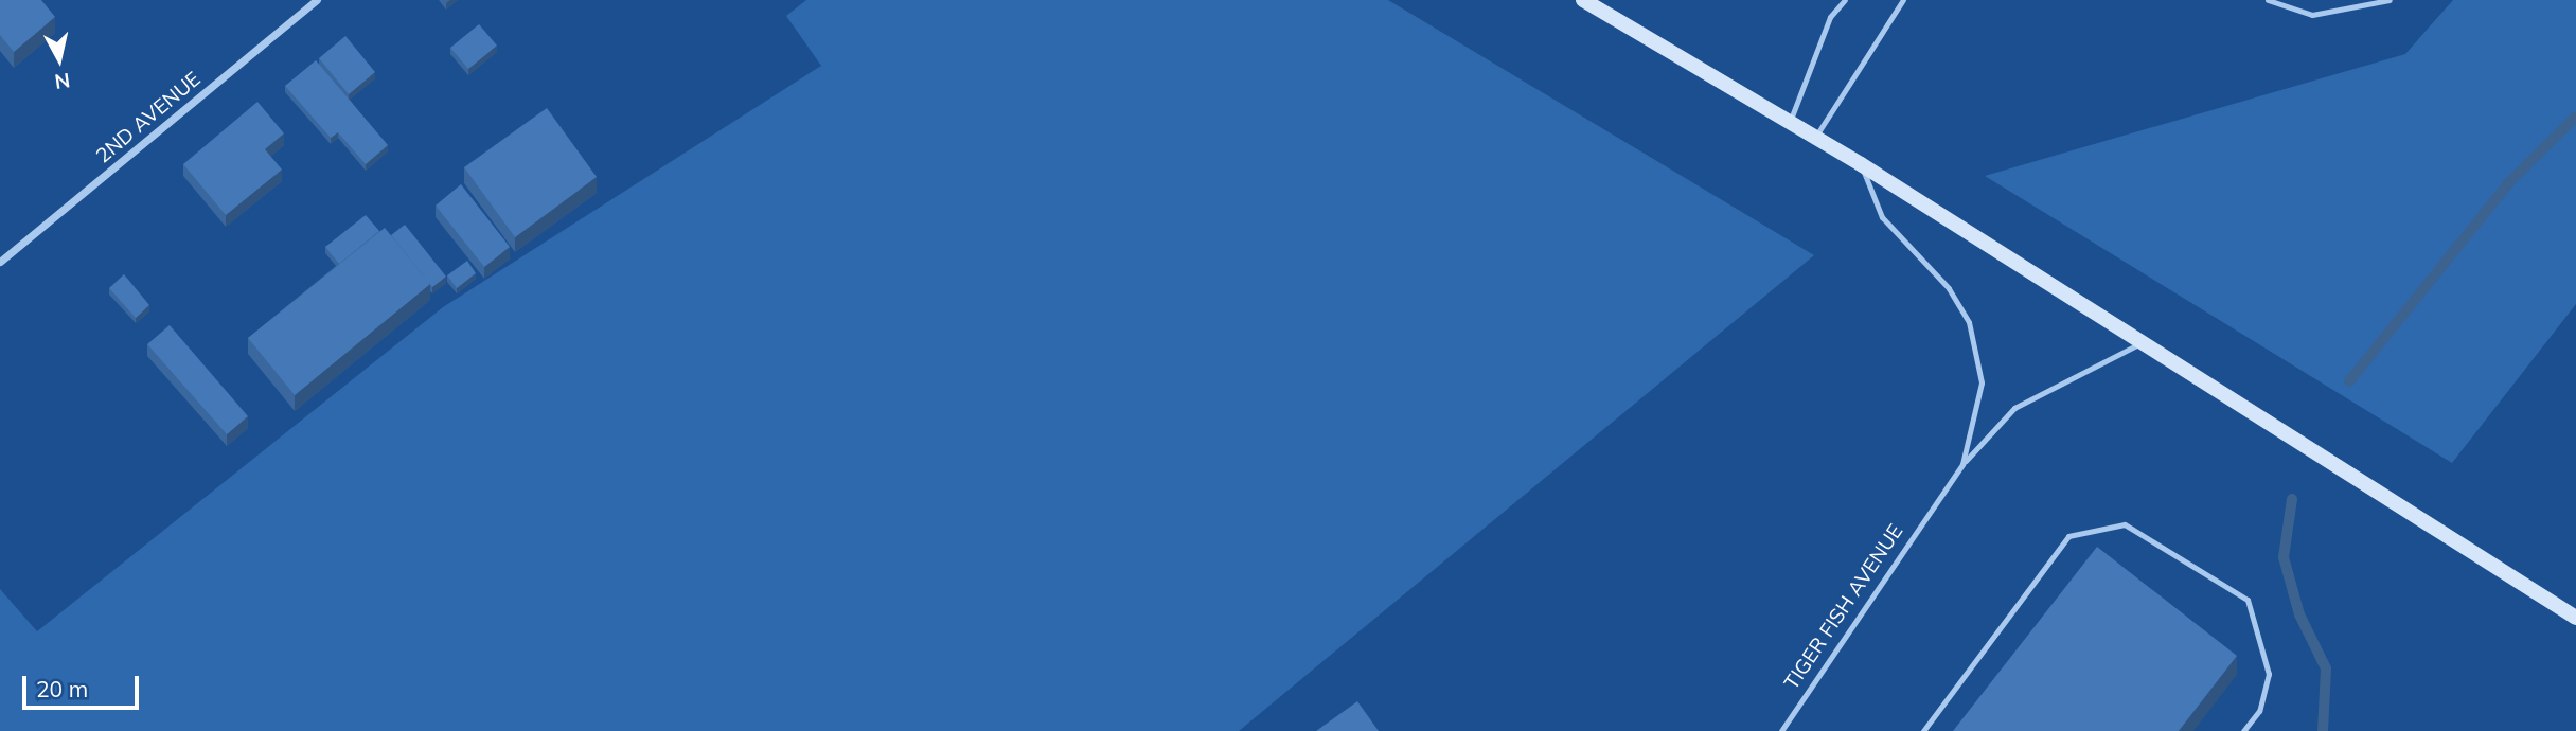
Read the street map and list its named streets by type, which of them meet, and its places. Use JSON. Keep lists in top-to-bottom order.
{
  "streets": {
    "street": ["2ND AVENUE"],
    "lane": ["TIGER FISH AVENUE"]
  },
  "scale_bar": "20 m",
  "north": "bottom"
}
